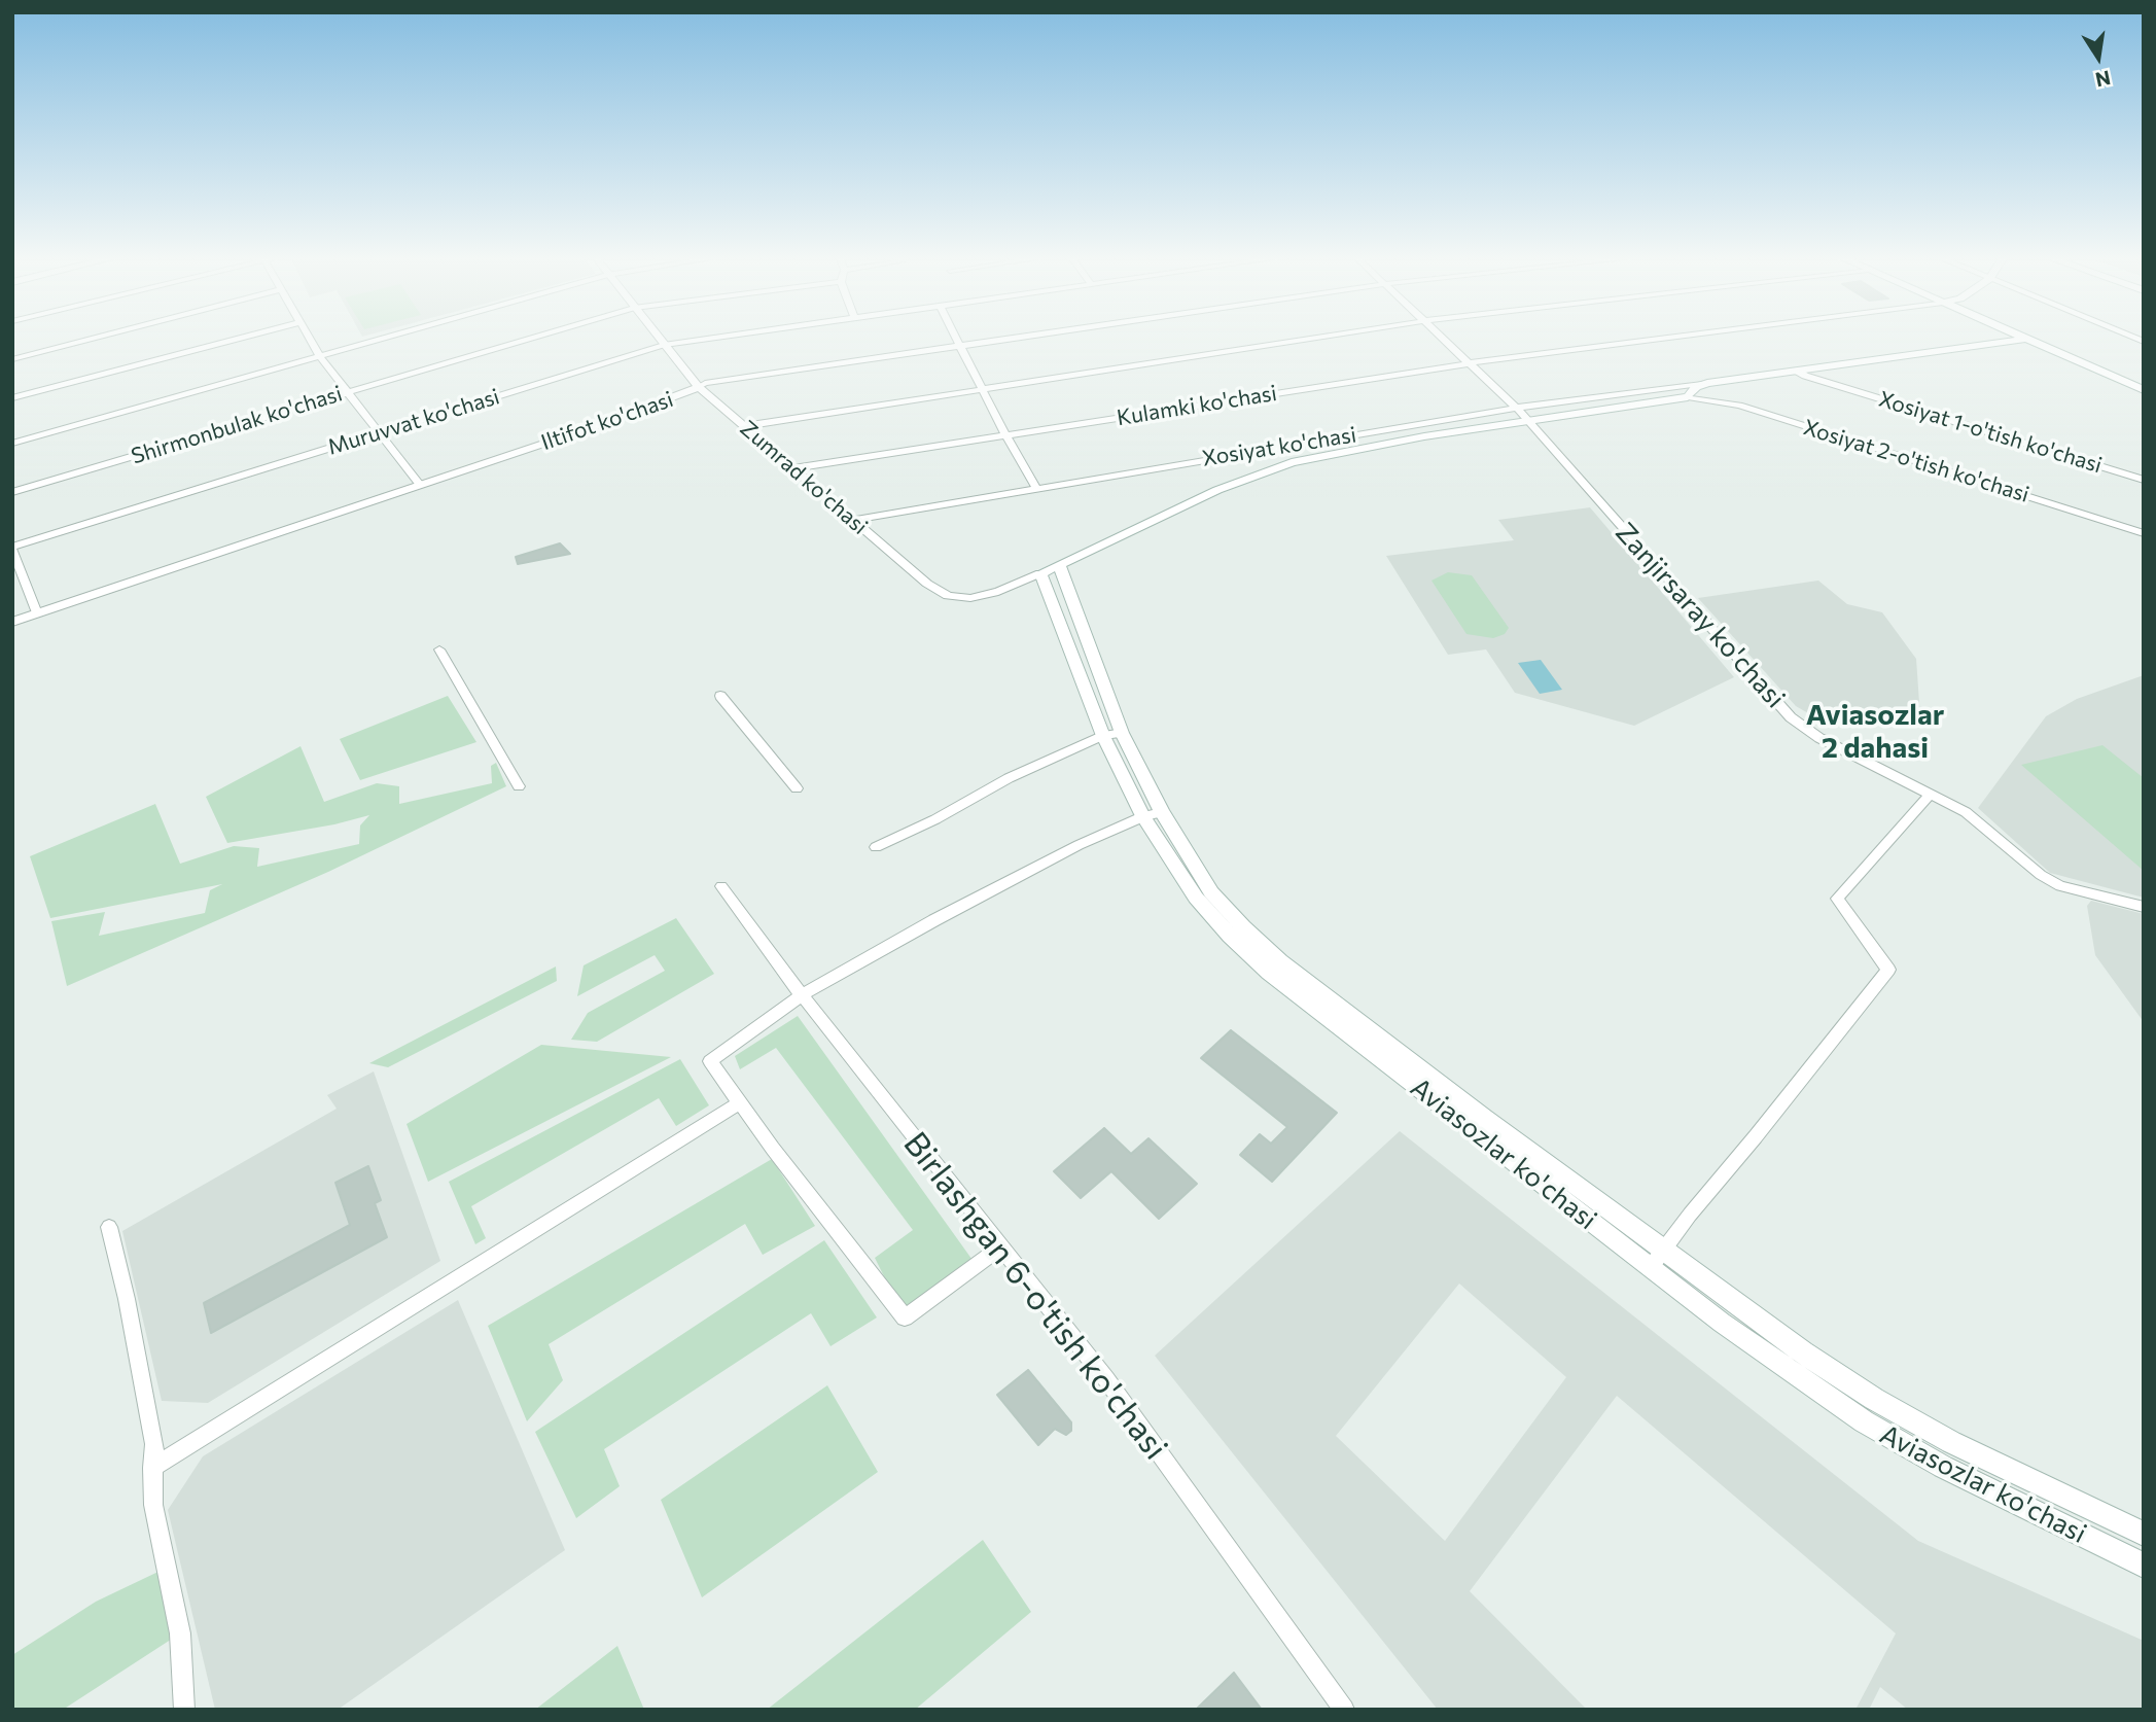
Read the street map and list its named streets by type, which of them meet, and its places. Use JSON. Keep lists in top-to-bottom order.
{
  "streets": {
    "main road": ["Xosiyat ko'chasi", "Zumrad ko'chasi", "Aviasozlar ko'chasi"],
    "street": [
      "Kulamki ko'chasi",
      "Iltifot ko'chasi",
      "Muruvvat ko'chasi",
      "Shirmonbulak ko'chasi",
      "Xosiyat 1-o'tish ko'chasi",
      "Xosiyat 2-o'tish ko'chasi",
      "Zanjirsaray ko'chasi",
      "Birlashgan 6-o'tish ko'chasi"
    ]
  },
  "crossings": [
    ["Kulamki ko'chasi", "Zumrad ko'chasi"],
    ["Kulamki ko'chasi", "Zanjirsaray ko'chasi"],
    ["Iltifot ko'chasi", "Zumrad ko'chasi"],
    ["Muruvvat ko'chasi", "Zumrad ko'chasi"],
    ["Xosiyat 1-o'tish ko'chasi", "Xosiyat ko'chasi"],
    ["Xosiyat ko'chasi", "Xosiyat 2-o'tish ko'chasi"],
    ["Xosiyat ko'chasi", "Zumrad ko'chasi"],
    ["Xosiyat ko'chasi", "Zanjirsaray ko'chasi"],
    ["Xosiyat ko'chasi", "Aviasozlar ko'chasi"],
    ["Zumrad ko'chasi", "Aviasozlar ko'chasi"]
  ],
  "districts": ["Aviasozlar 2 dahasi"],
  "north": "bottom"
}
